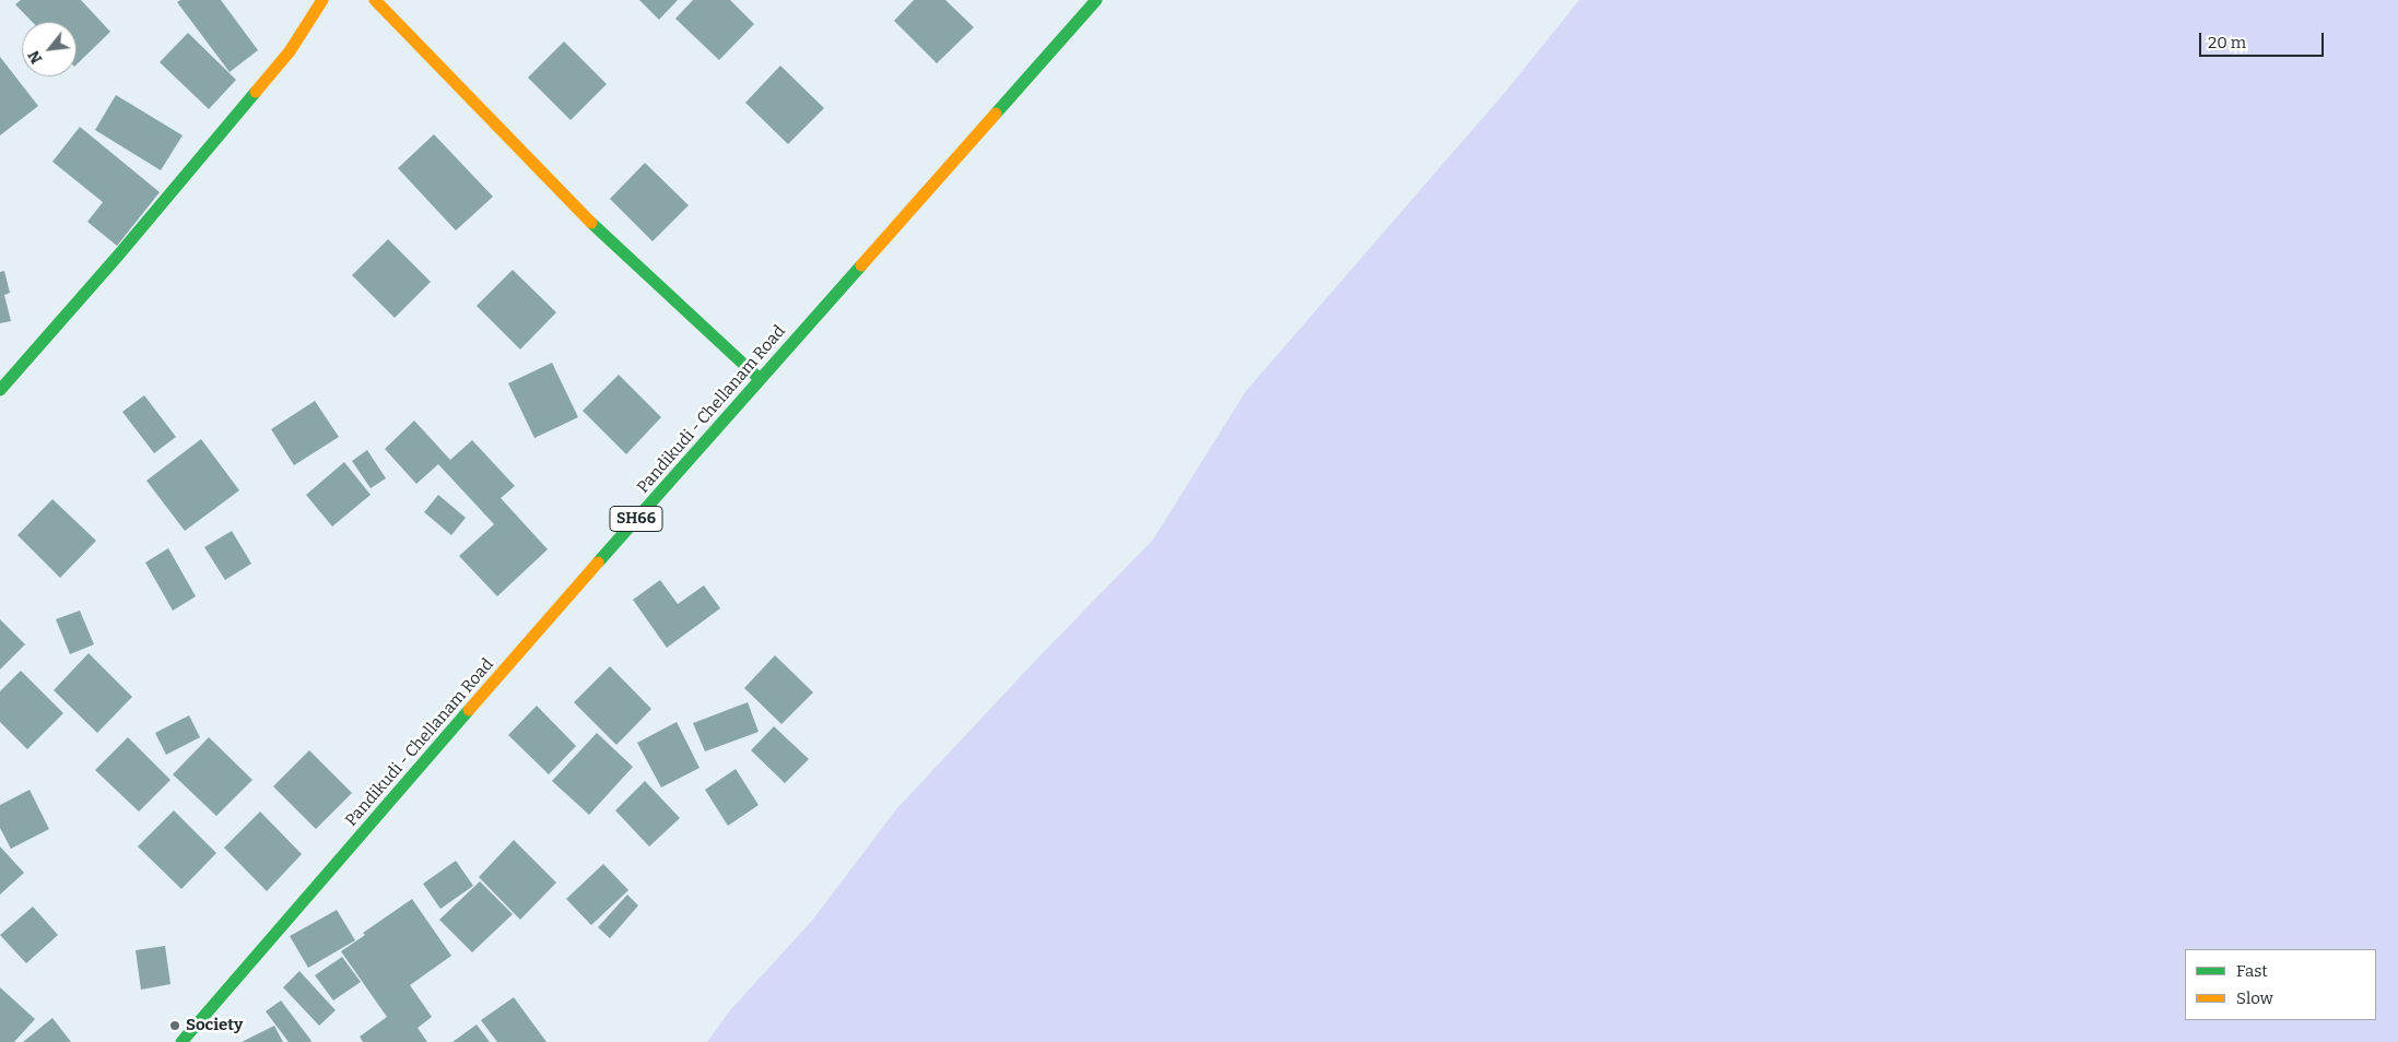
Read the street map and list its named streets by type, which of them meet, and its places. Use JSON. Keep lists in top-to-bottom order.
{
  "streets": {
    "main road": ["Pandikudi - Chellanam Road", "SH66"]
  },
  "places": ["Society"],
  "legend": ["Fast", "Slow"],
  "scale_bar": "20 m",
  "north": "bottom left"
}
